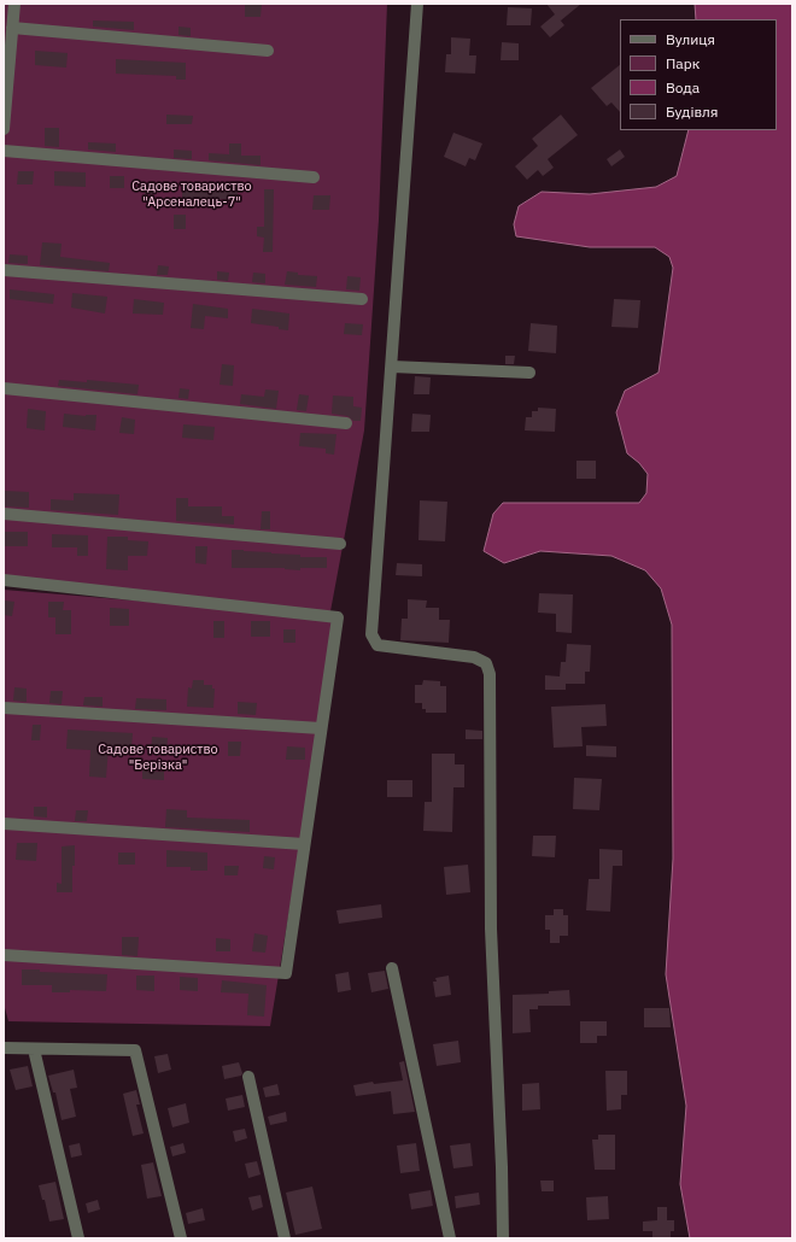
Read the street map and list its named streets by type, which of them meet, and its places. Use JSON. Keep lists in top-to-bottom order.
{
  "parks": ["Садове товариство \"Арсеналець-7\"", "Садове товариство \"Берізка\""],
  "legend": [
    "Вулиця",
    "Парк",
    "Вода",
    "Будівля"
  ]
}
